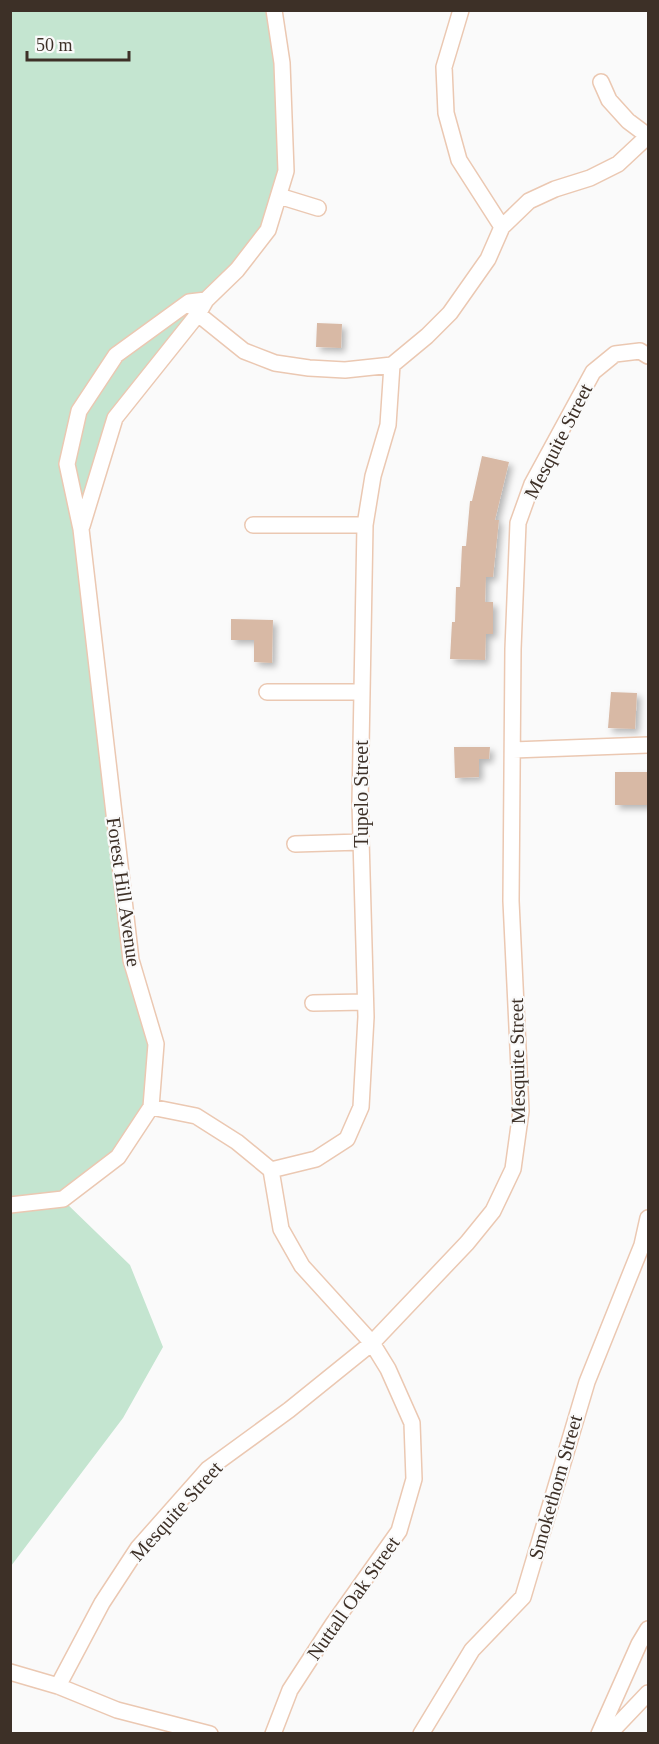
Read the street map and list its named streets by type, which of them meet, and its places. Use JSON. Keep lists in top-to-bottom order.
{
  "streets": {
    "street": [
      "Mesquite Street",
      "Tupelo Street",
      "Forest Hill Avenue",
      "Smokethorn Street",
      "Nuttall Oak Street"
    ]
  },
  "crossings": [
    ["Mesquite Street", "Nuttall Oak Street"],
    ["Tupelo Street", "Nuttall Oak Street"]
  ],
  "scale_bar": "50 m"
}
